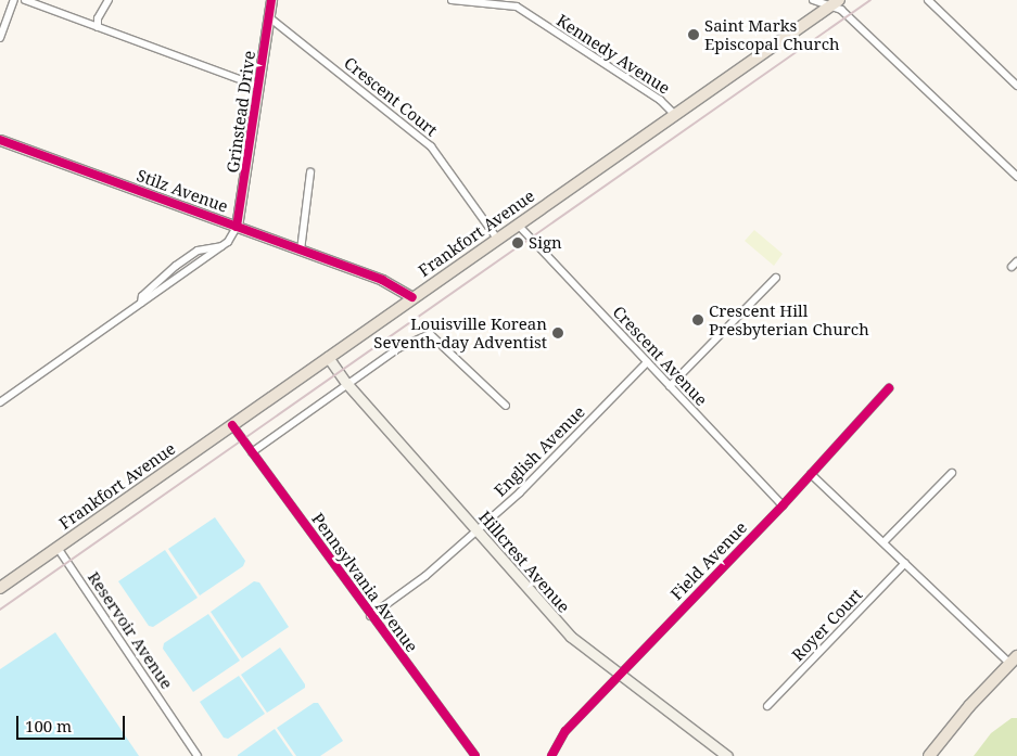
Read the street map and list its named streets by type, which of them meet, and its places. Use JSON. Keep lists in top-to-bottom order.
{
  "streets": {
    "main road": ["Frankfort Avenue"],
    "street": [
      "Kennedy Avenue",
      "Crescent Court",
      "Grinstead Drive",
      "Stilz Avenue",
      "Crescent Avenue",
      "English Avenue",
      "Field Avenue",
      "Hillcrest Avenue",
      "Pennsylvania Avenue",
      "Royer Court",
      "Reservoir Avenue"
    ]
  },
  "crossings": [
    ["Kennedy Avenue", "Frankfort Avenue"],
    ["Crescent Court", "Grinstead Drive"],
    ["Crescent Court", "Frankfort Avenue"],
    ["Grinstead Drive", "Stilz Avenue"],
    ["Stilz Avenue", "Frankfort Avenue"],
    ["Frankfort Avenue", "Crescent Avenue"],
    ["Frankfort Avenue", "Hillcrest Avenue"],
    ["Frankfort Avenue", "Pennsylvania Avenue"],
    ["Frankfort Avenue", "Reservoir Avenue"],
    ["Crescent Avenue", "English Avenue"],
    ["Crescent Avenue", "Field Avenue"],
    ["English Avenue", "Hillcrest Avenue"],
    ["English Avenue", "Pennsylvania Avenue"],
    ["Field Avenue", "Hillcrest Avenue"]
  ],
  "places": [
    "Saint Marks Episcopal Church",
    "Sign",
    "Crescent Hill Presbyterian Church",
    "Louisville Korean Seventh-day Adventist"
  ],
  "scale_bar": "100 m"
}
